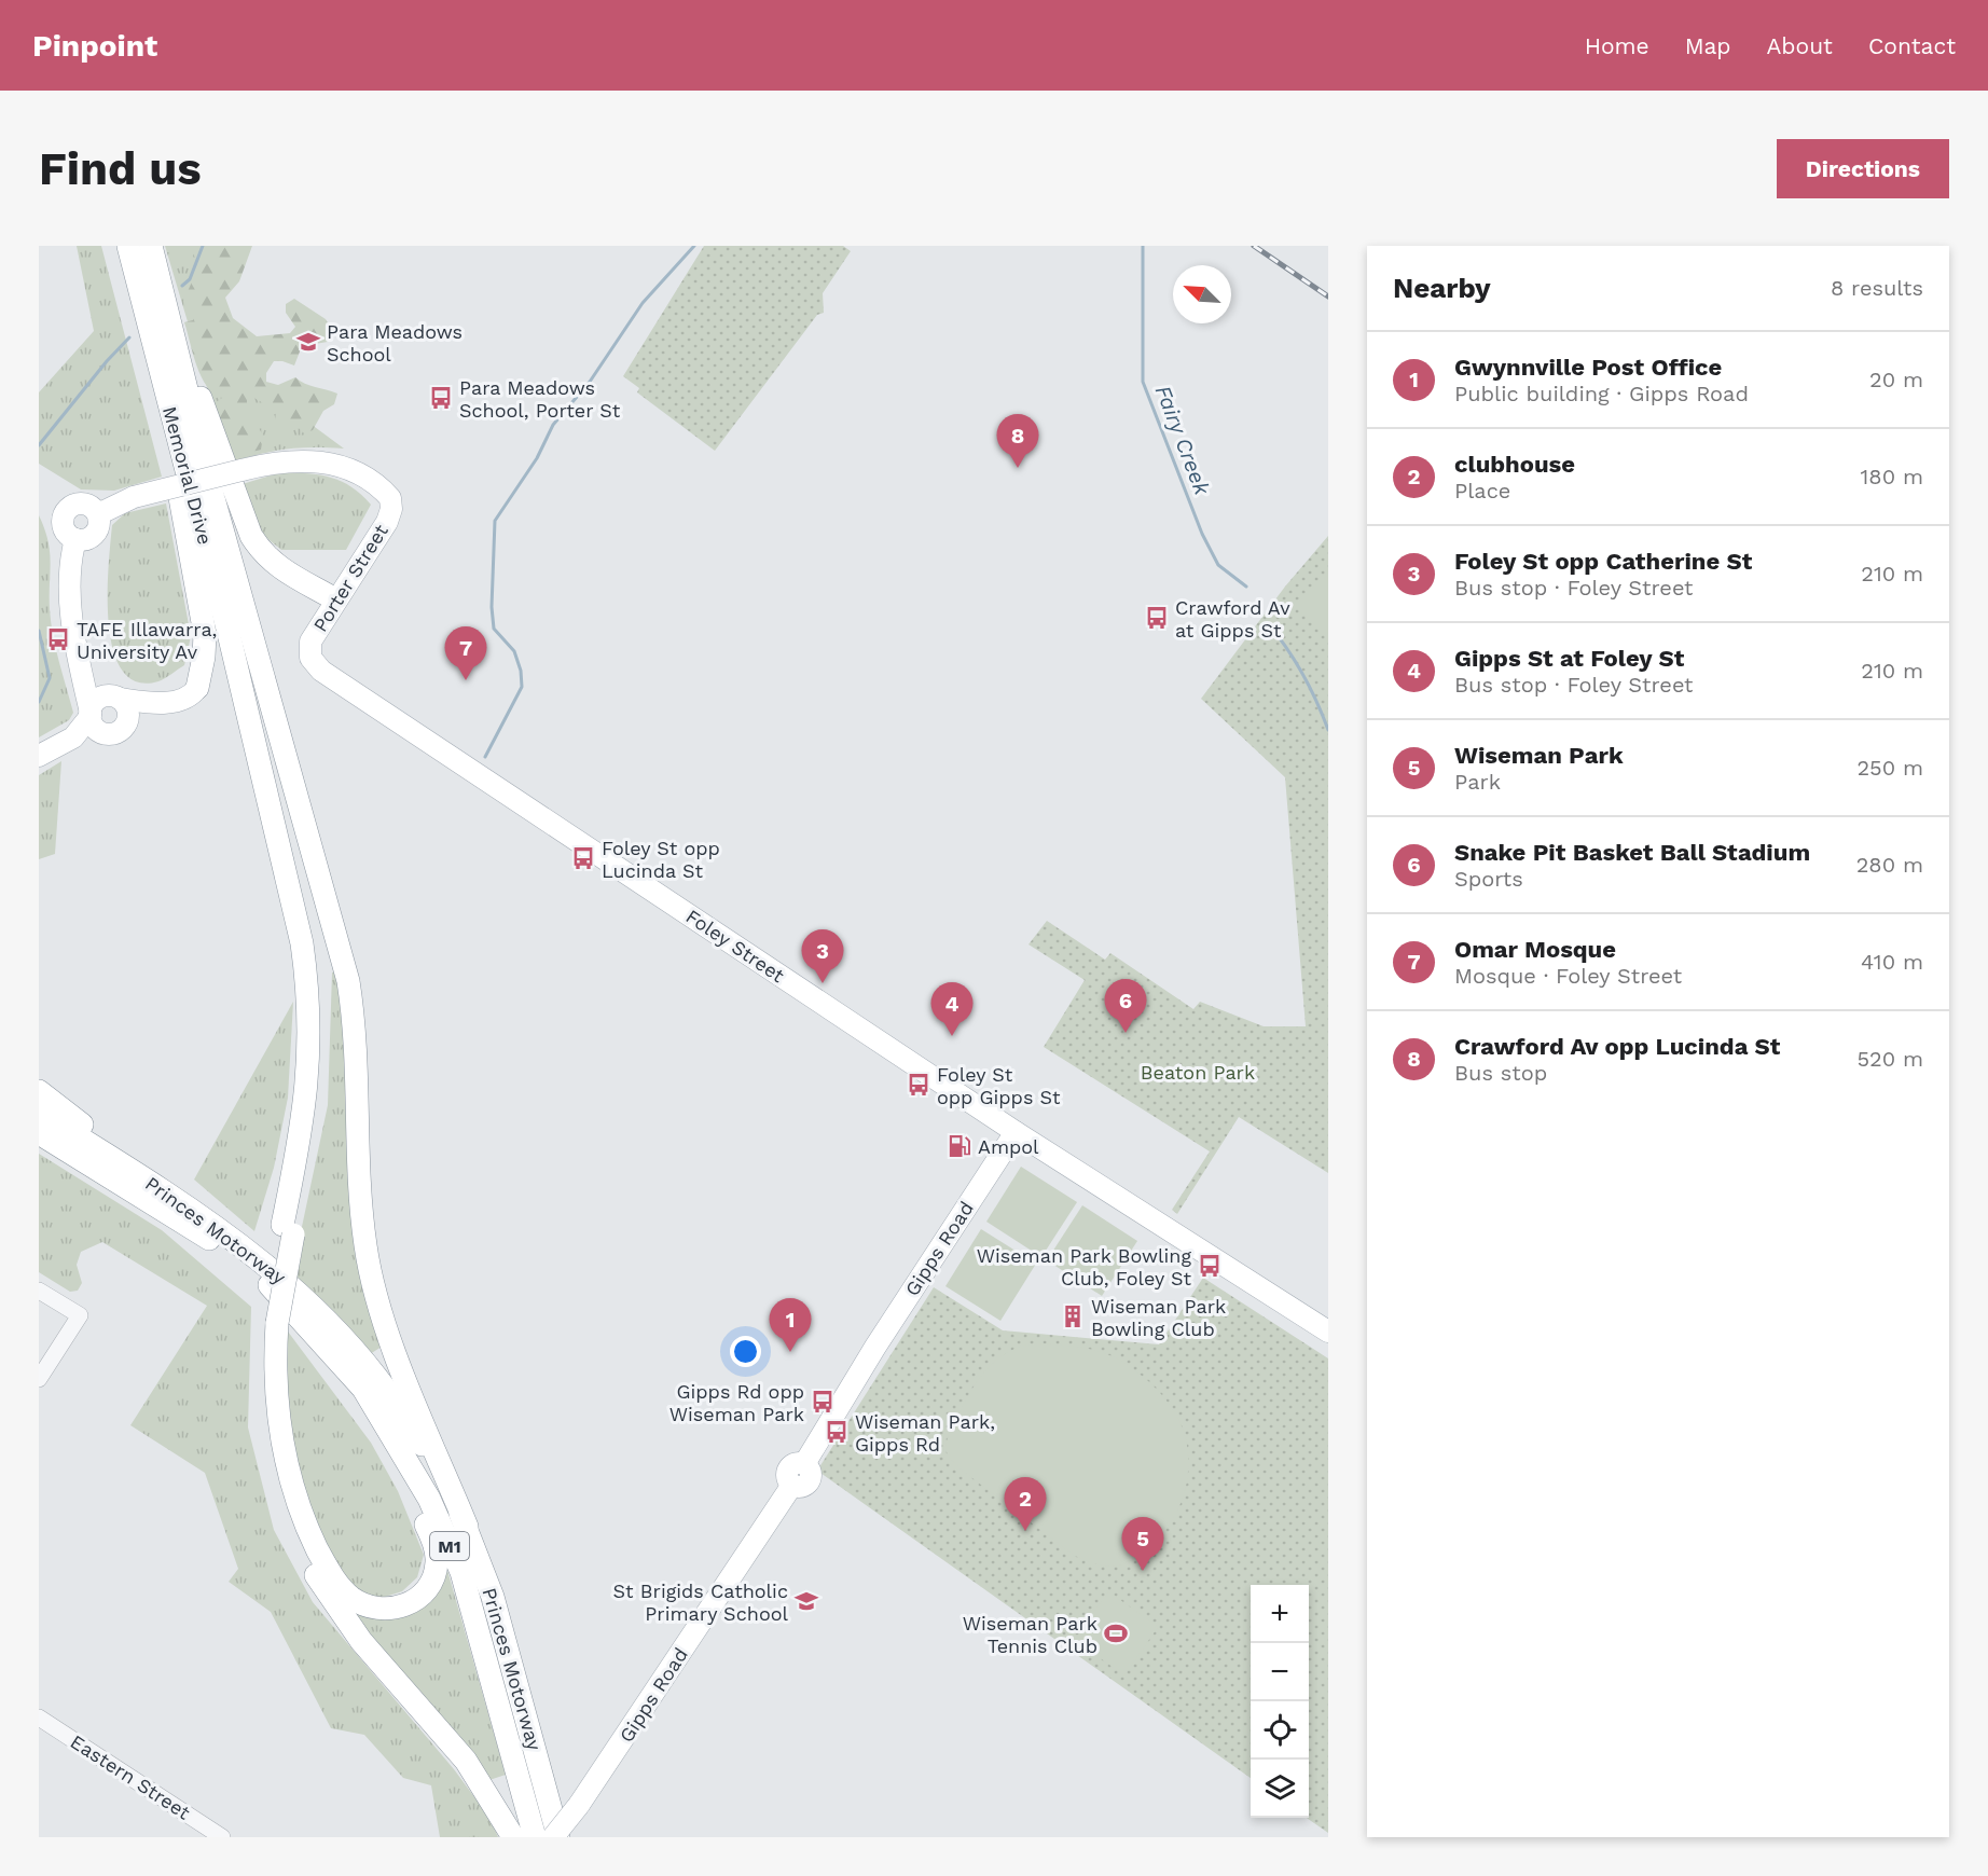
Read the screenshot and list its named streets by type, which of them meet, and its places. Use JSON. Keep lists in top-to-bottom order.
{
  "streets": {
    "highway": ["Memorial Drive", "Princes Motorway", "M1"],
    "main road": ["Porter Street", "Foley Street", "Gipps Road"],
    "street": ["Eastern Street"]
  },
  "crossings": [
    ["Porter Street", "Foley Street"],
    ["Foley Street", "Gipps Road"]
  ],
  "water": ["Fairy Creek"],
  "parks": ["Beaton Park"],
  "places": {
    "school or university": ["Para Meadows School", "St Brigids Catholic Primary School"],
    "bus stop": [
      "Para Meadows School, Porter St",
      "Crawford Av at Gipps St",
      "TAFE Illawarra, University Av",
      "Foley St opp Lucinda St",
      "Foley St opp Gipps St",
      "Wiseman Park Bowling Club, Foley St",
      "Gipps Rd opp Wiseman Park",
      "Wiseman Park, Gipps Rd"
    ],
    "fuel station": ["Ampol"],
    "building": ["Wiseman Park Bowling Club"],
    "sports": ["Wiseman Park Tennis Club"]
  },
  "north": "top left",
  "page": {
    "header": "Pinpoint",
    "nav": [
      "Home",
      "Map",
      "About",
      "Contact"
    ],
    "buttons": "Directions",
    "title": "Find us",
    "heading": ["Nearby", "8 results"],
    "list": [
      {
        "mark": "1",
        "name": "Gwynnville Post Office",
        "note": "Public building · Gipps Road",
        "value": "20 m"
      },
      {
        "mark": "2",
        "name": "clubhouse",
        "note": "Place",
        "value": "180 m"
      },
      {
        "mark": "3",
        "name": "Foley St opp Catherine St",
        "note": "Bus stop · Foley Street",
        "value": "210 m"
      },
      {
        "mark": "4",
        "name": "Gipps St at Foley St",
        "note": "Bus stop · Foley Street",
        "value": "210 m"
      },
      {
        "mark": "5",
        "name": "Wiseman Park",
        "note": "Park",
        "value": "250 m"
      },
      {
        "mark": "6",
        "name": "Snake Pit Basket Ball Stadium",
        "note": "Sports",
        "value": "280 m"
      },
      {
        "mark": "7",
        "name": "Omar Mosque",
        "note": "Mosque · Foley Street",
        "value": "410 m"
      },
      {
        "mark": "8",
        "name": "Crawford Av opp Lucinda St",
        "note": "Bus stop",
        "value": "520 m"
      }
    ],
    "pins": [
      "8",
      "7",
      "3",
      "6",
      "4",
      "1",
      "2",
      "5"
    ],
    "map_buttons": ["+", "−"]
  }
}
